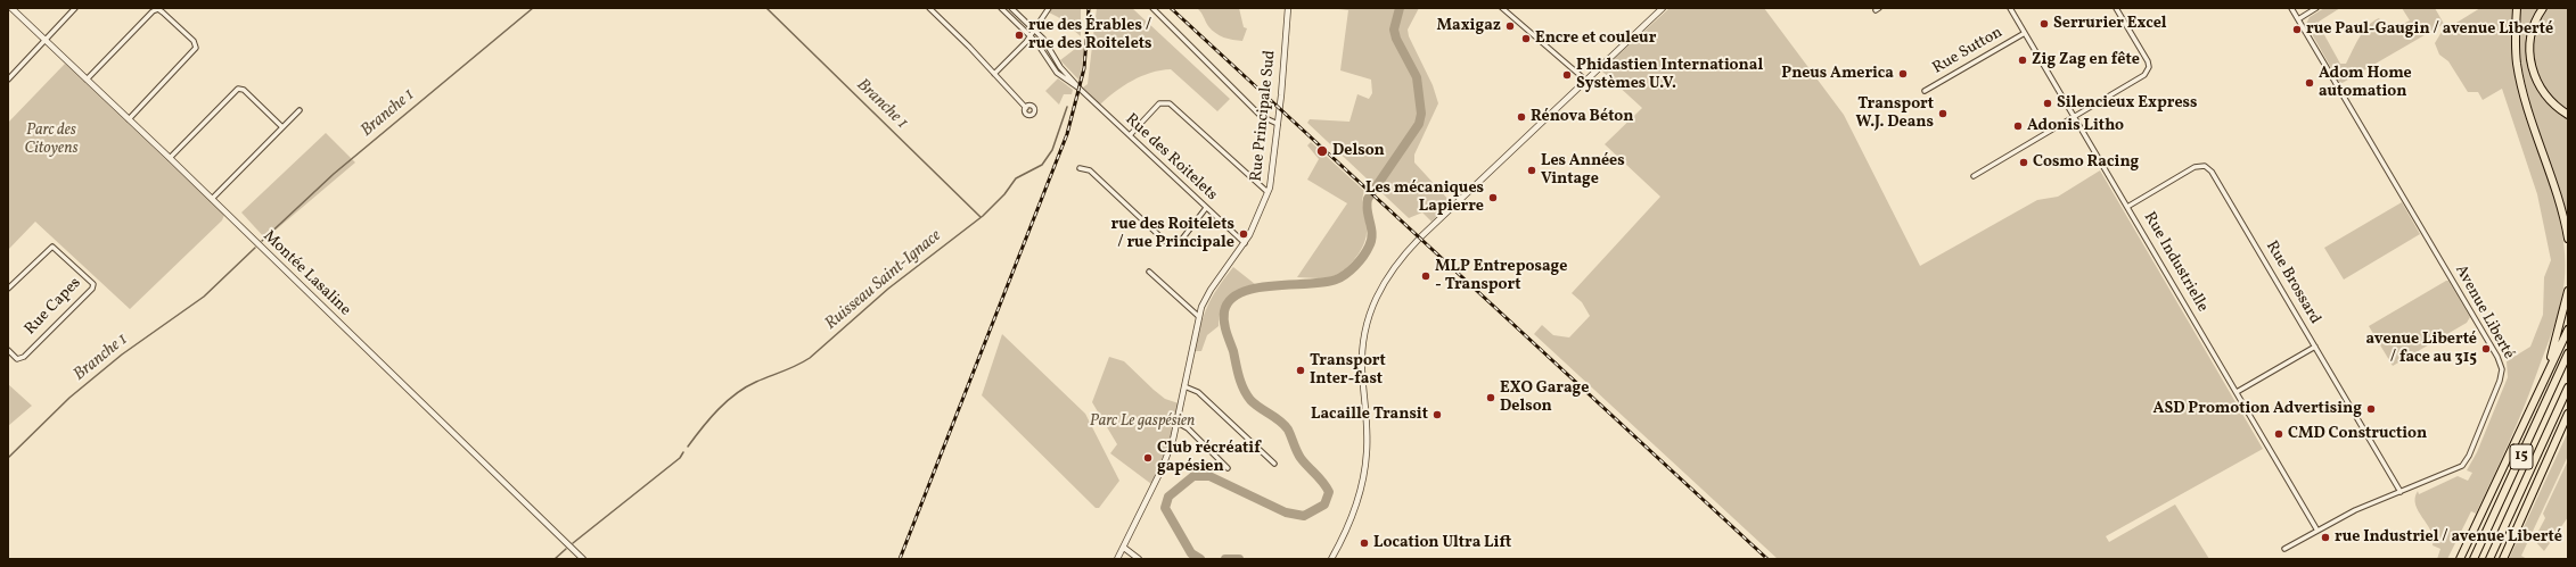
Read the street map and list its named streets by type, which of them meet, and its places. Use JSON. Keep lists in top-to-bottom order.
{
  "streets": {
    "highway": ["15"],
    "street": [
      "Rue Sutton",
      "Rue Principale Sud",
      "Rue des Roitelets",
      "Rue Industrielle",
      "Montée Lasaline",
      "Rue Brossard",
      "Rue Capes",
      "Avenue Liberté"
    ]
  },
  "crossings": [
    ["Rue Sutton", "Rue Industrielle"],
    ["Rue Principale Sud", "Rue des Roitelets"],
    ["Rue Industrielle", "Rue Brossard"],
    ["Rue Industrielle", "Avenue Liberté"],
    ["Rue Brossard", "Avenue Liberté"]
  ],
  "water": ["Branche 1", "Ruisseau Saint-Ignace"],
  "parks": ["Parc des Citoyens", "Parc Le gaspésien"],
  "places": [
    "Serrurier Excel",
    "Maxigaz",
    "rue Paul-Gaugin / avenue Liberté",
    "rue des Érables / rue des Roitelets",
    "Encre et couleur",
    "Zig Zag en fête",
    "Pneus America",
    "Phidastien International Systèmes U.V.",
    "Adom Home automation",
    "Silencieux Express",
    "Transport W.J. Deans",
    "Rénova Béton",
    "Adonis Litho",
    "Delson",
    "Cosmo Racing",
    "Les Années Vintage",
    "Les mécaniques Lapierre",
    "rue des Roitelets / rue Principale",
    "MLP Entreposage - Transport",
    "avenue Liberté / face au 315",
    "Transport Inter-fast",
    "EXO Garage Delson",
    "ASD Promotion Advertising",
    "Lacaille Transit",
    "CMD Construction",
    "Club récréatif gapésien",
    "rue Industriel / avenue Liberté",
    "Location Ultra Lift"
  ]
}
